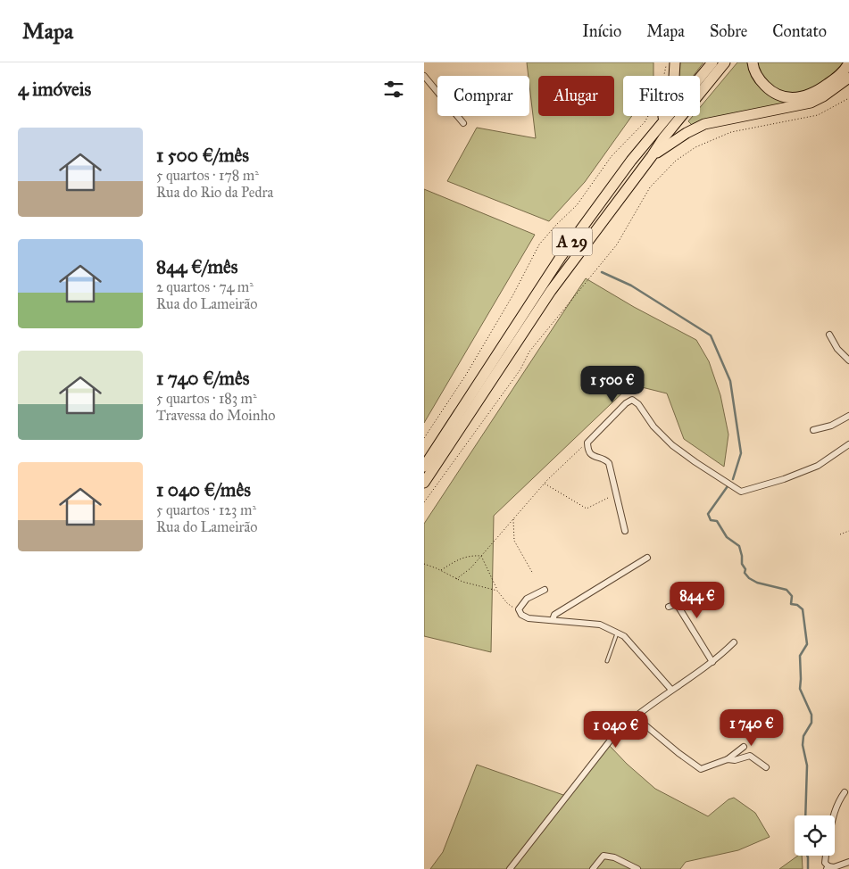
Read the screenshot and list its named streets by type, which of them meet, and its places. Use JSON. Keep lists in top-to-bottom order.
{
  "streets": {
    "highway": ["A 29"]
  },
  "page": {
    "header": "Mapa",
    "nav": [
      "Início",
      "Mapa",
      "Sobre",
      "Contato"
    ],
    "heading": "4 imóveis",
    "chip": ["Comprar", "Alugar", "Filtros"],
    "list": [
      {
        "name": "1 500 €/mês",
        "note": "5 quartos · 178 m² · Rua do Rio da Pedra"
      },
      {
        "name": "844 €/mês",
        "note": "2 quartos · 74 m² · Rua do Lameirão"
      },
      {
        "name": "1 740 €/mês",
        "note": "5 quartos · 183 m² · Travessa do Moinho"
      },
      {
        "name": "1 040 €/mês",
        "note": "5 quartos · 123 m² · Rua do Lameirão"
      }
    ],
    "price": [
      "1 500 €",
      "844 €",
      "1 740 €",
      "1 040 €"
    ]
  }
}
